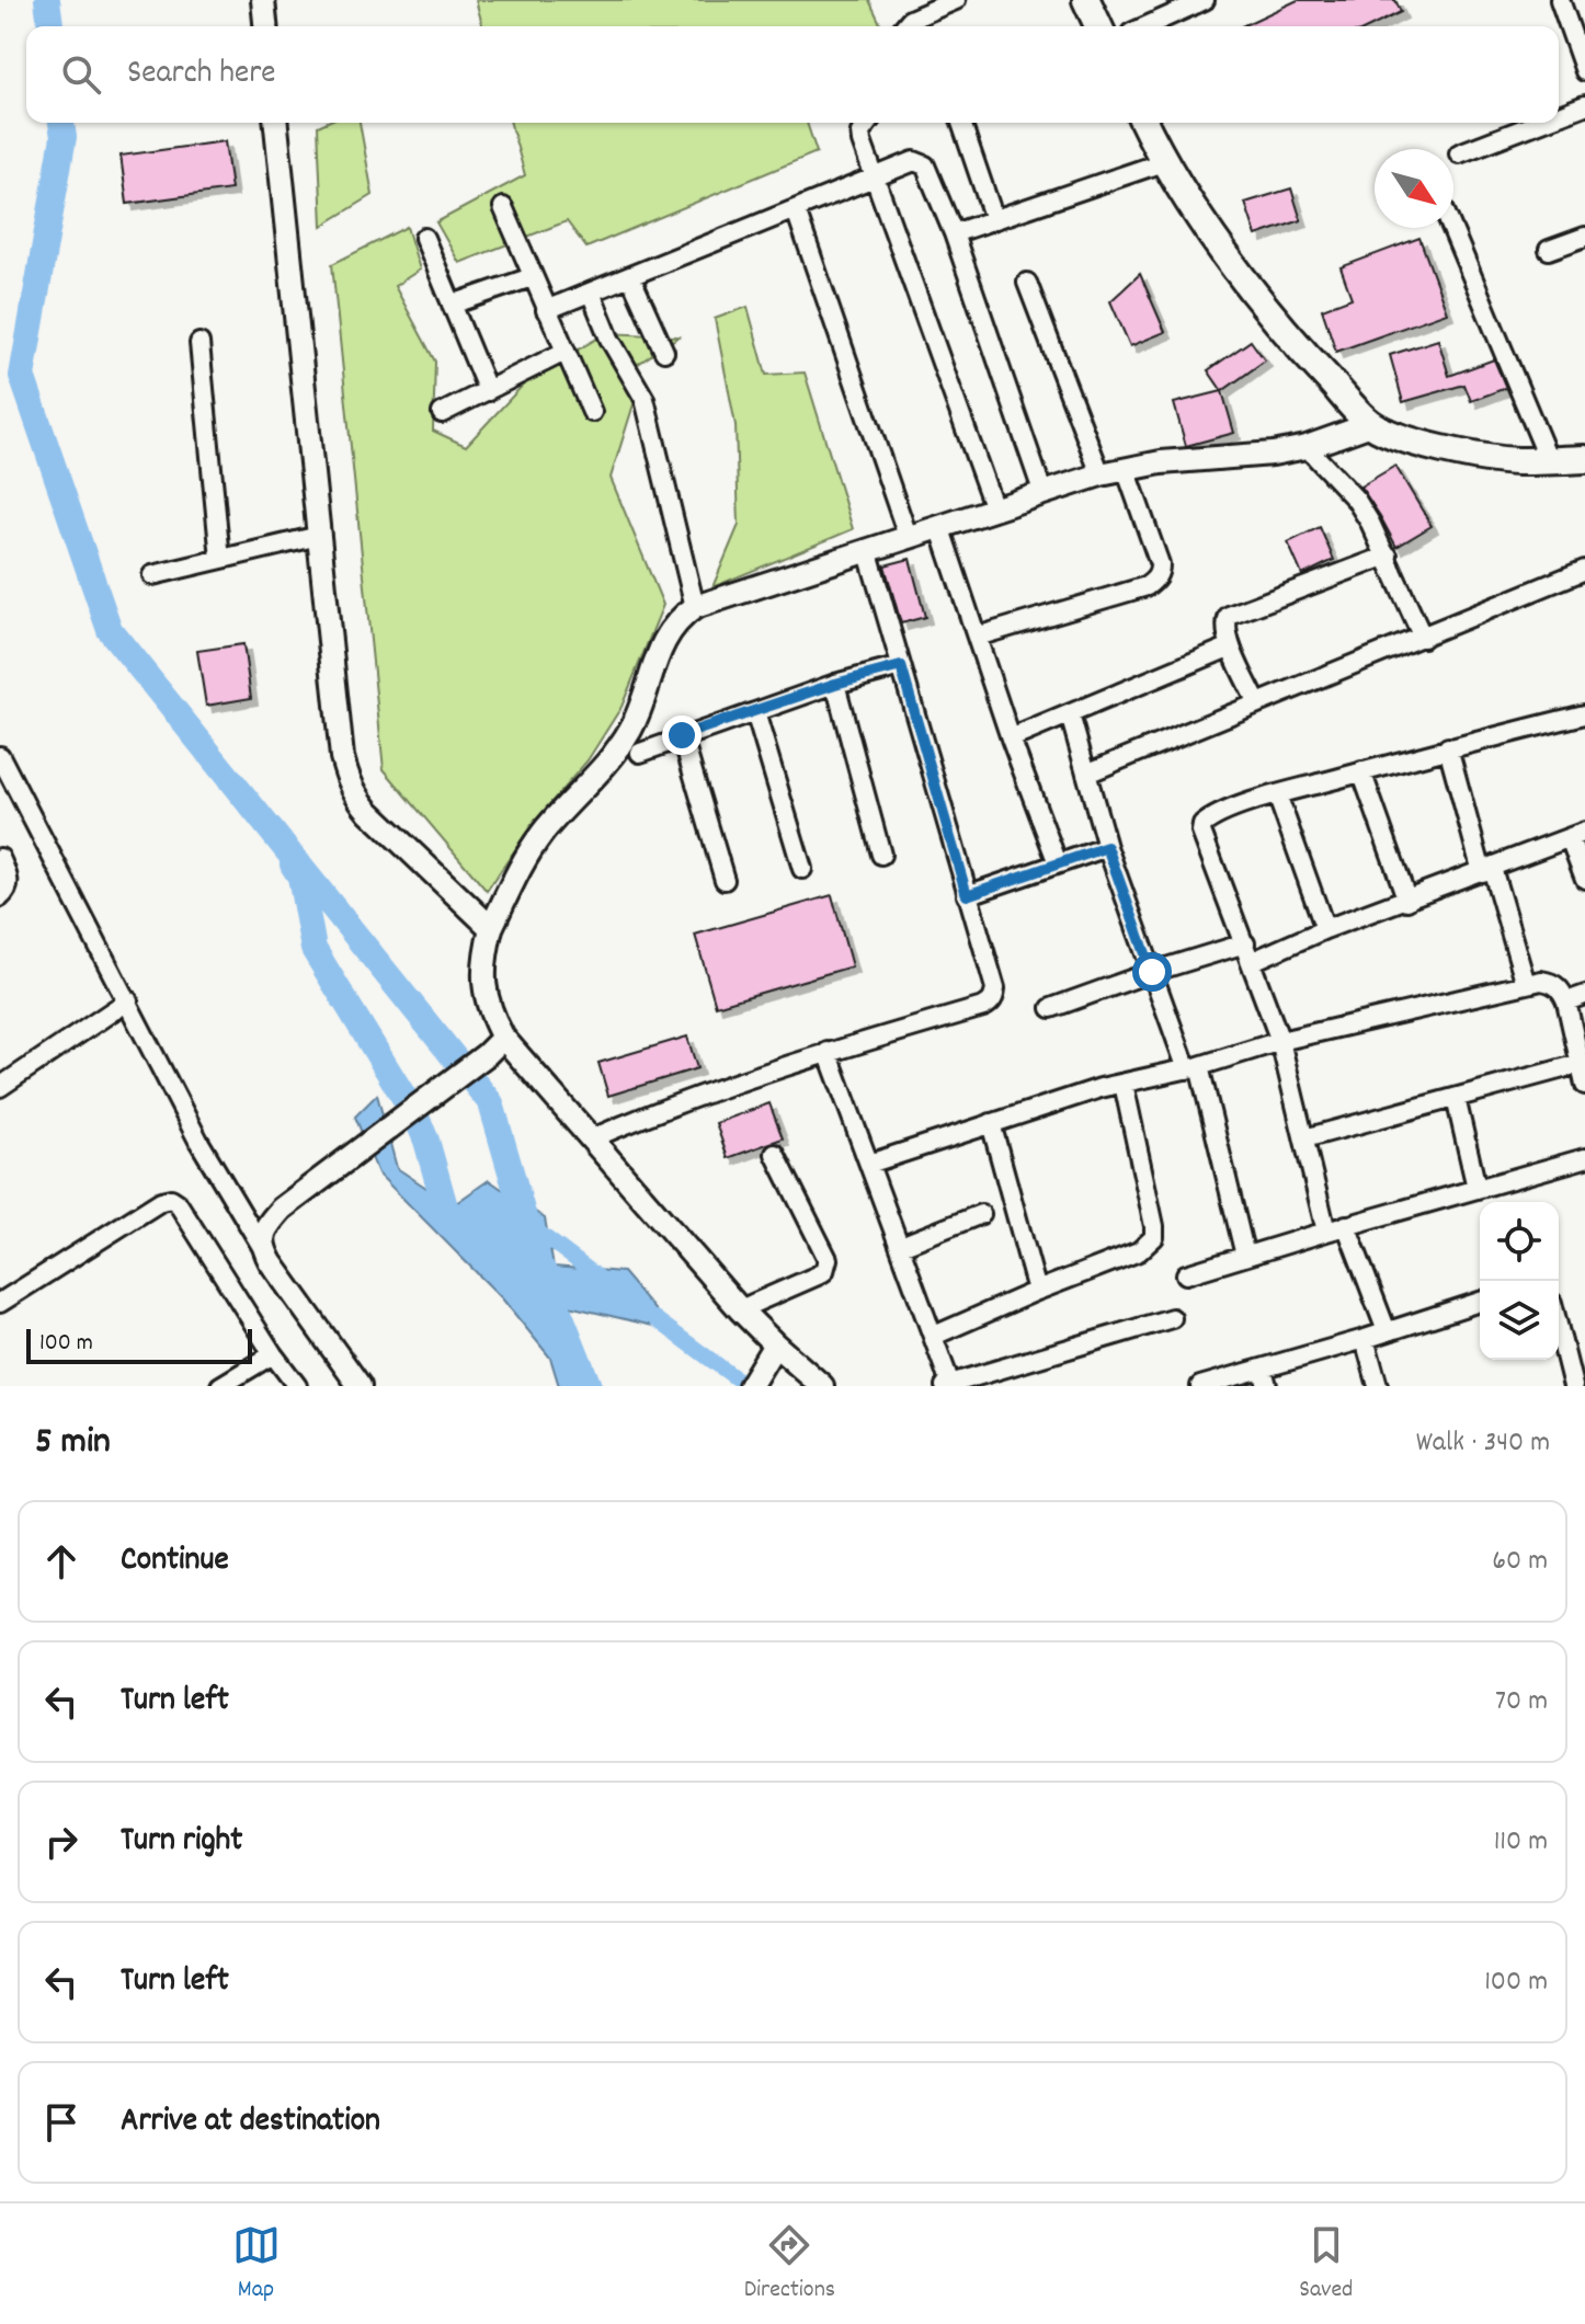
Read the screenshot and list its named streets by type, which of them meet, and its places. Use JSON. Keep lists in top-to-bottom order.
{
  "scale_bar": "100 m",
  "north": "bottom right",
  "page": {
    "search": "Search here",
    "scale": "100 m",
    "heading": ["5 min", "Walk · 340 m"],
    "list": [
      ["Continue", "60 m"],
      ["Turn left", "70 m"],
      ["Turn right", "110 m"],
      ["Turn left", "100 m"],
      "Arrive at destination"
    ],
    "nav": ["Map", "Directions", "Saved"]
  }
}
